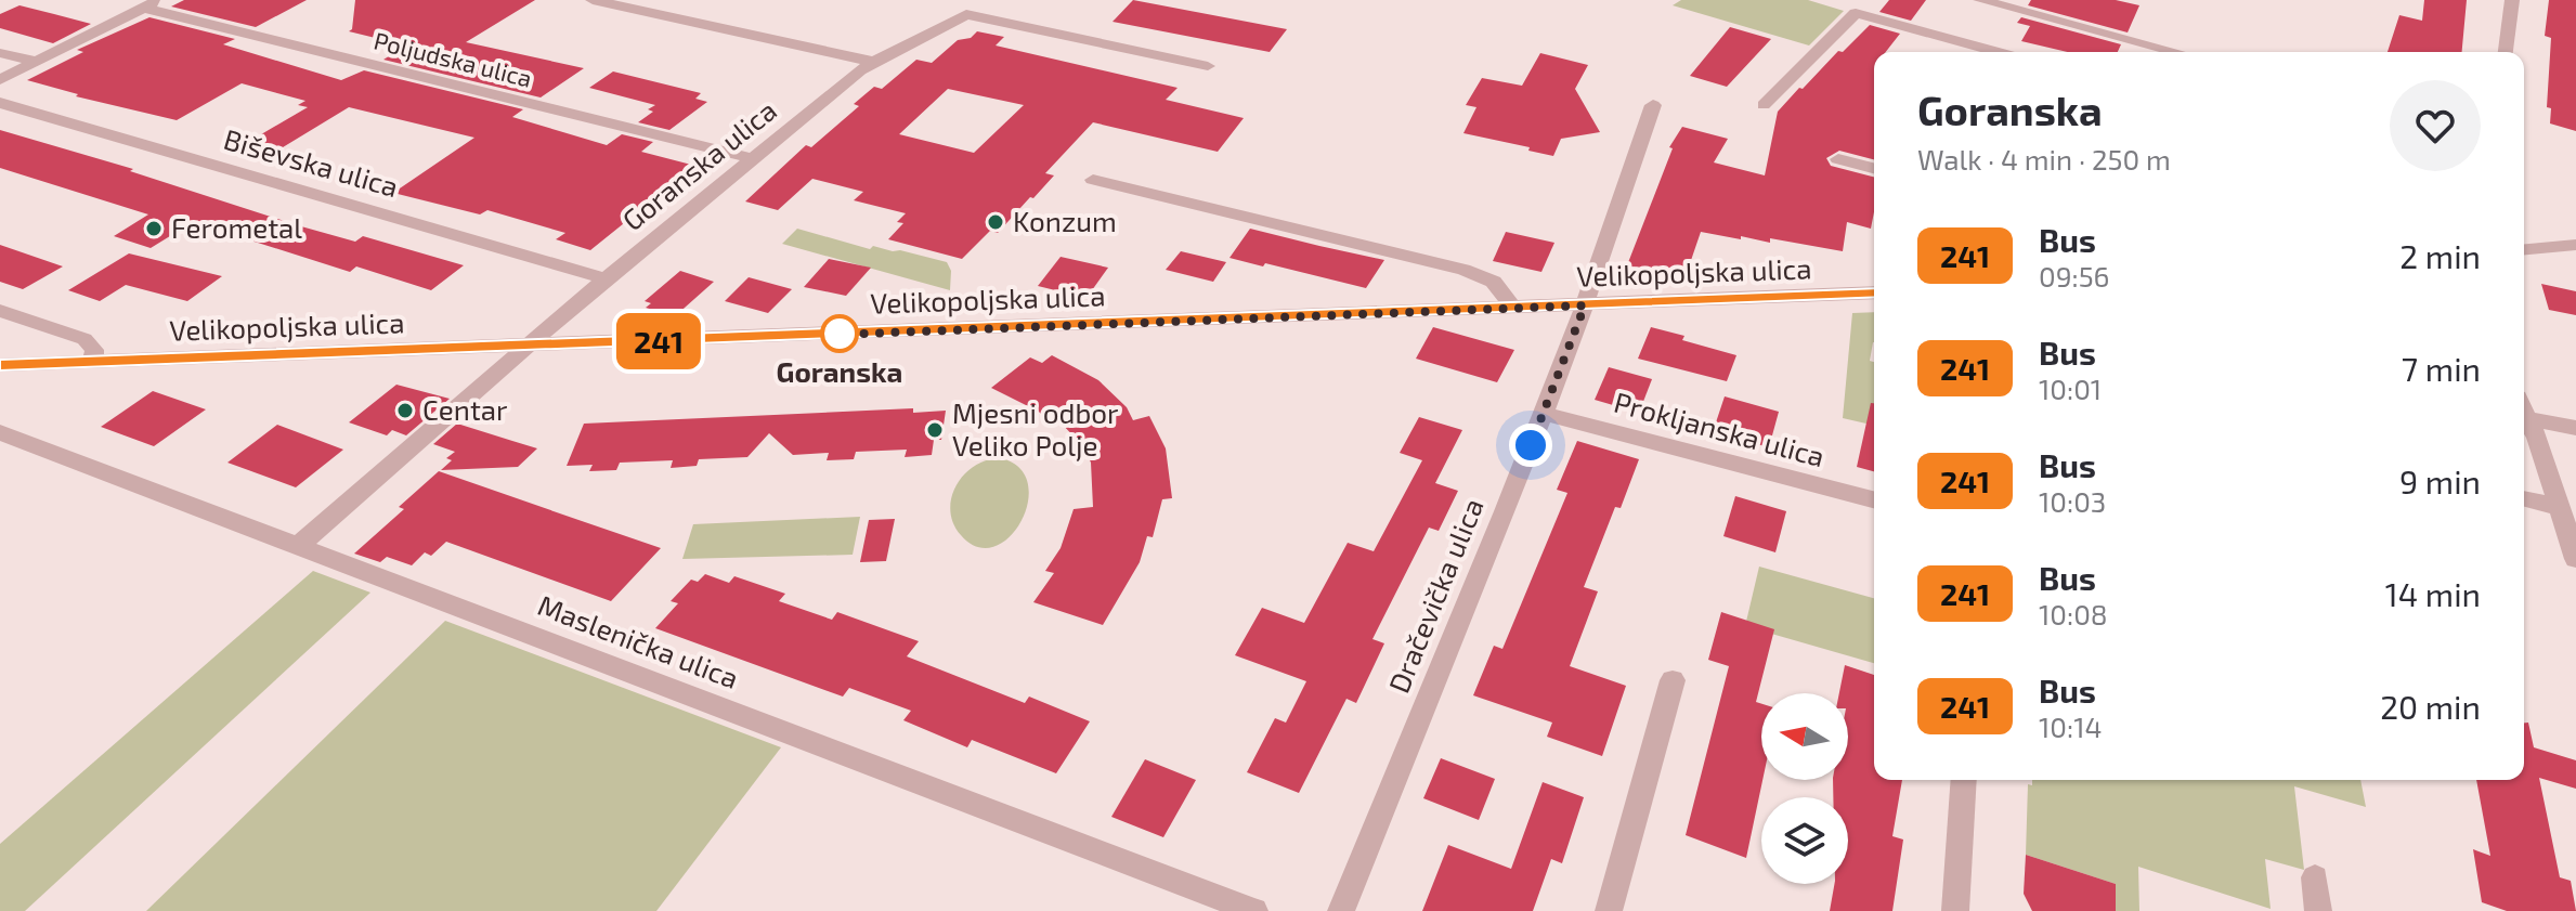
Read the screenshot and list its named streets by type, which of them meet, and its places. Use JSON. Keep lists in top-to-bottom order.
{
  "streets": {
    "street": [
      "Poljudska ulica",
      "Biševska ulica",
      "Goranska ulica",
      "Velikopoljska ulica",
      "Prokljanska ulica",
      "Dračevička ulica",
      "Maslenička ulica"
    ]
  },
  "crossings": [
    ["Poljudska ulica", "Goranska ulica"],
    ["Biševska ulica", "Goranska ulica"],
    ["Goranska ulica", "Velikopoljska ulica"],
    ["Goranska ulica", "Maslenička ulica"],
    ["Velikopoljska ulica", "Dračevička ulica"],
    ["Prokljanska ulica", "Dračevička ulica"]
  ],
  "places": [
    "Konzum",
    "Ferometal",
    "Goranska",
    "Centar",
    "Mjesni odbor Veliko Polje"
  ],
  "lines": ["bus line 241"],
  "north": "left",
  "page": {
    "on_map": "241",
    "heading": ["Goranska", "Walk · 4 min · 250 m"],
    "list": [
      {
        "mark": "241",
        "name": "Bus",
        "note": "09:56",
        "value": "2 min"
      },
      {
        "mark": "241",
        "name": "Bus",
        "note": "10:01",
        "value": "7 min"
      },
      {
        "mark": "241",
        "name": "Bus",
        "note": "10:03",
        "value": "9 min"
      },
      {
        "mark": "241",
        "name": "Bus",
        "note": "10:08",
        "value": "14 min"
      },
      {
        "mark": "241",
        "name": "Bus",
        "note": "10:14",
        "value": "20 min"
      }
    ]
  }
}
